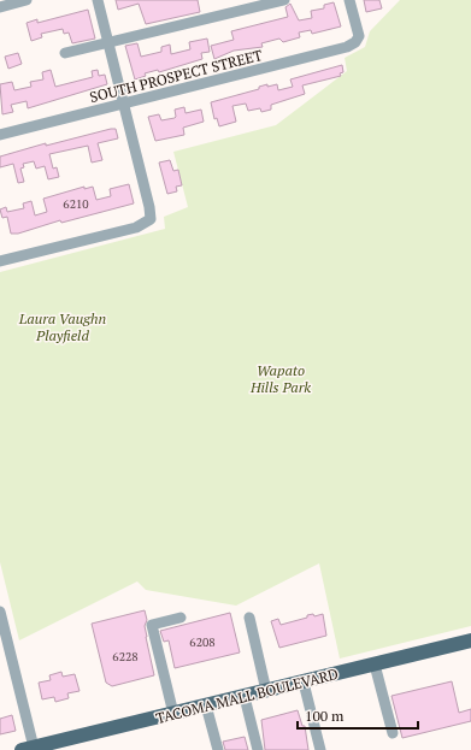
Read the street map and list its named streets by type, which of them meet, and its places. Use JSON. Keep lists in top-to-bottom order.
{
  "streets": {
    "main road": ["TACOMA MALL BOULEVARD"],
    "street": ["SOUTH PROSPECT STREET"]
  },
  "parks": ["Laura Vaughn Playfield", "Wapato Hills Park"],
  "house_numbers": ["6210", "6208", "6228"],
  "scale_bar": "100 m"
}
